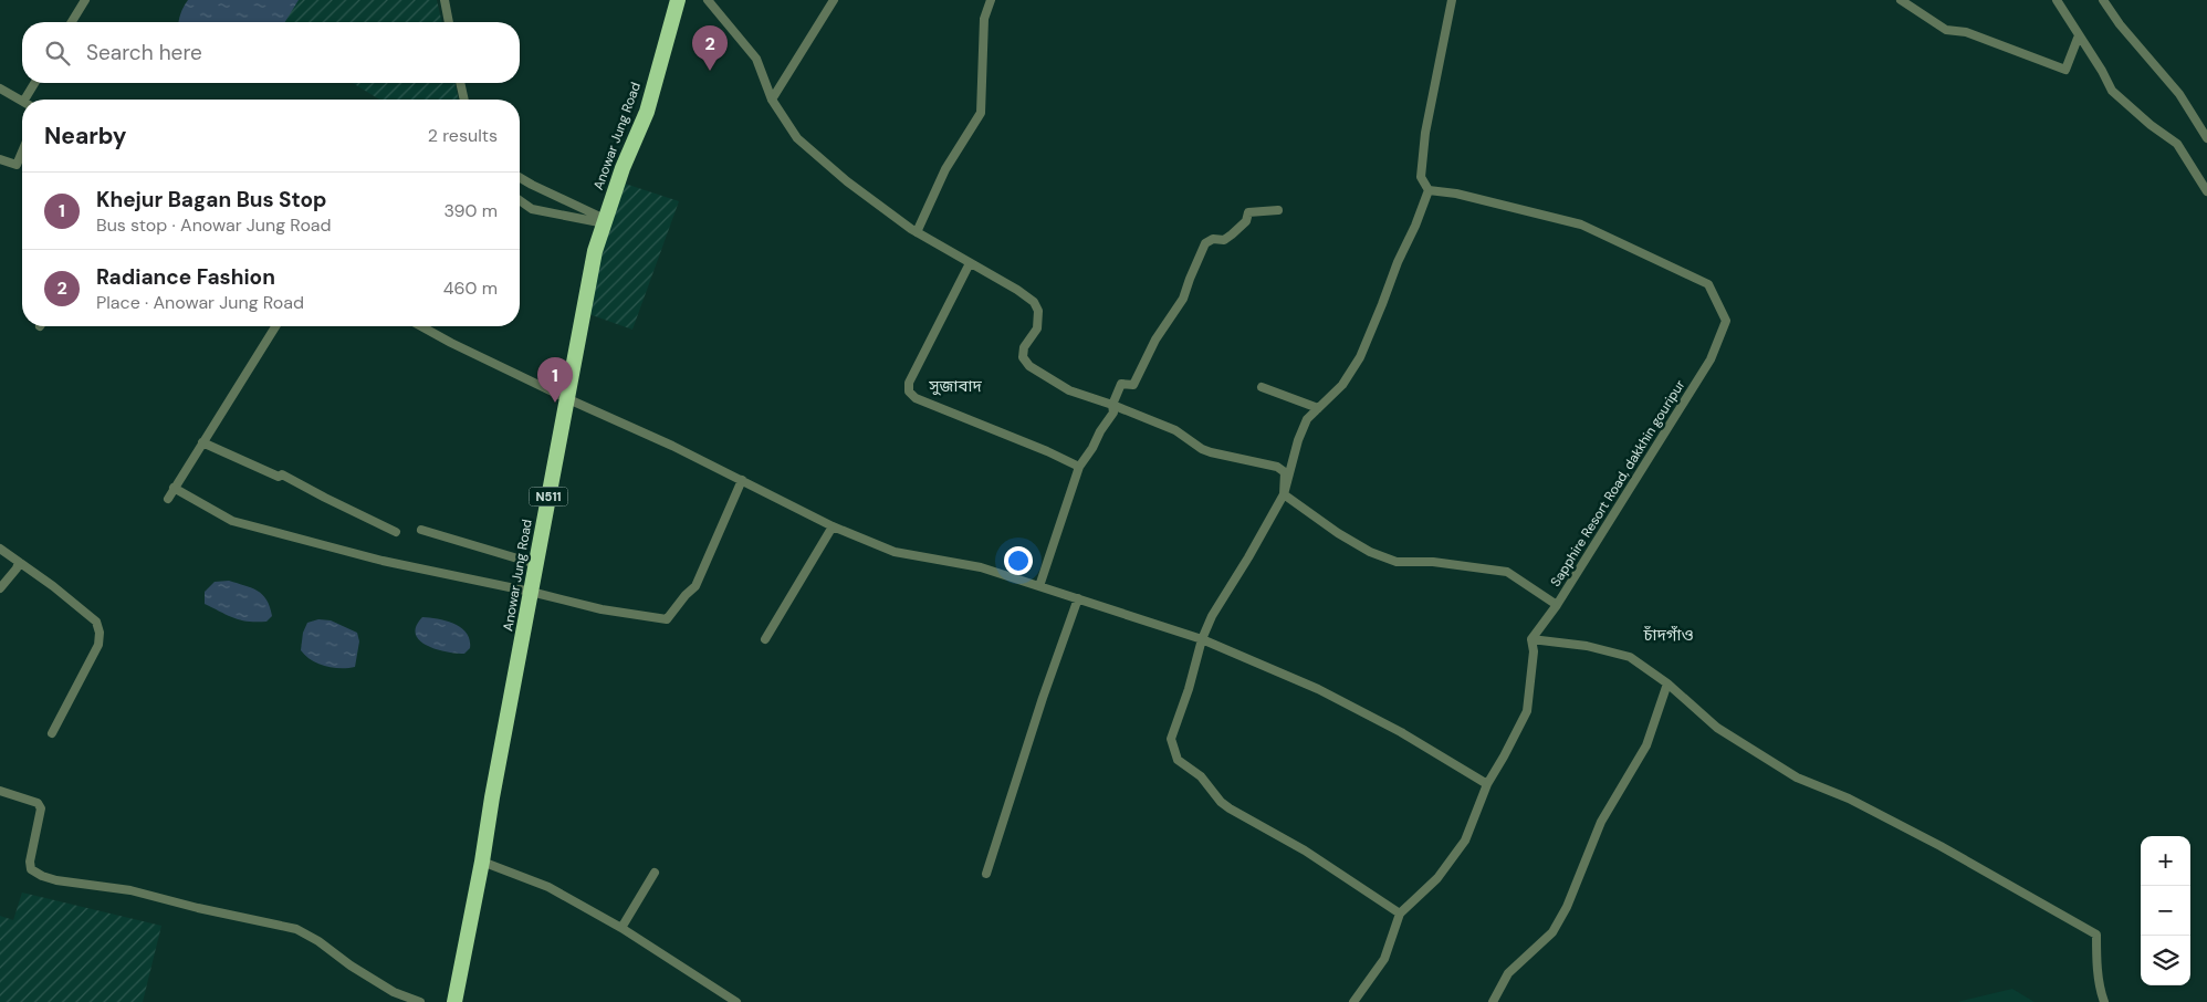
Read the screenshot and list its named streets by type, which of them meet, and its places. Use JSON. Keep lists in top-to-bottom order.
{
  "streets": {
    "highway": ["Anowar Jung Road", "N511"],
    "street": ["Sapphire Resort Road, dakkhin gouripur"]
  },
  "districts": ["সুজাবাদ", "চাঁদগাঁও"],
  "page": {
    "search": "Search here",
    "pins": ["2", "1"],
    "heading": ["Nearby", "2 results"],
    "list": [
      {
        "mark": "1",
        "name": "Khejur Bagan Bus Stop",
        "note": "Bus stop · Anowar Jung Road",
        "value": "390 m"
      },
      {
        "mark": "2",
        "name": "Radiance Fashion",
        "note": "Place · Anowar Jung Road",
        "value": "460 m"
      }
    ],
    "map_buttons": ["+", "−"]
  }
}
